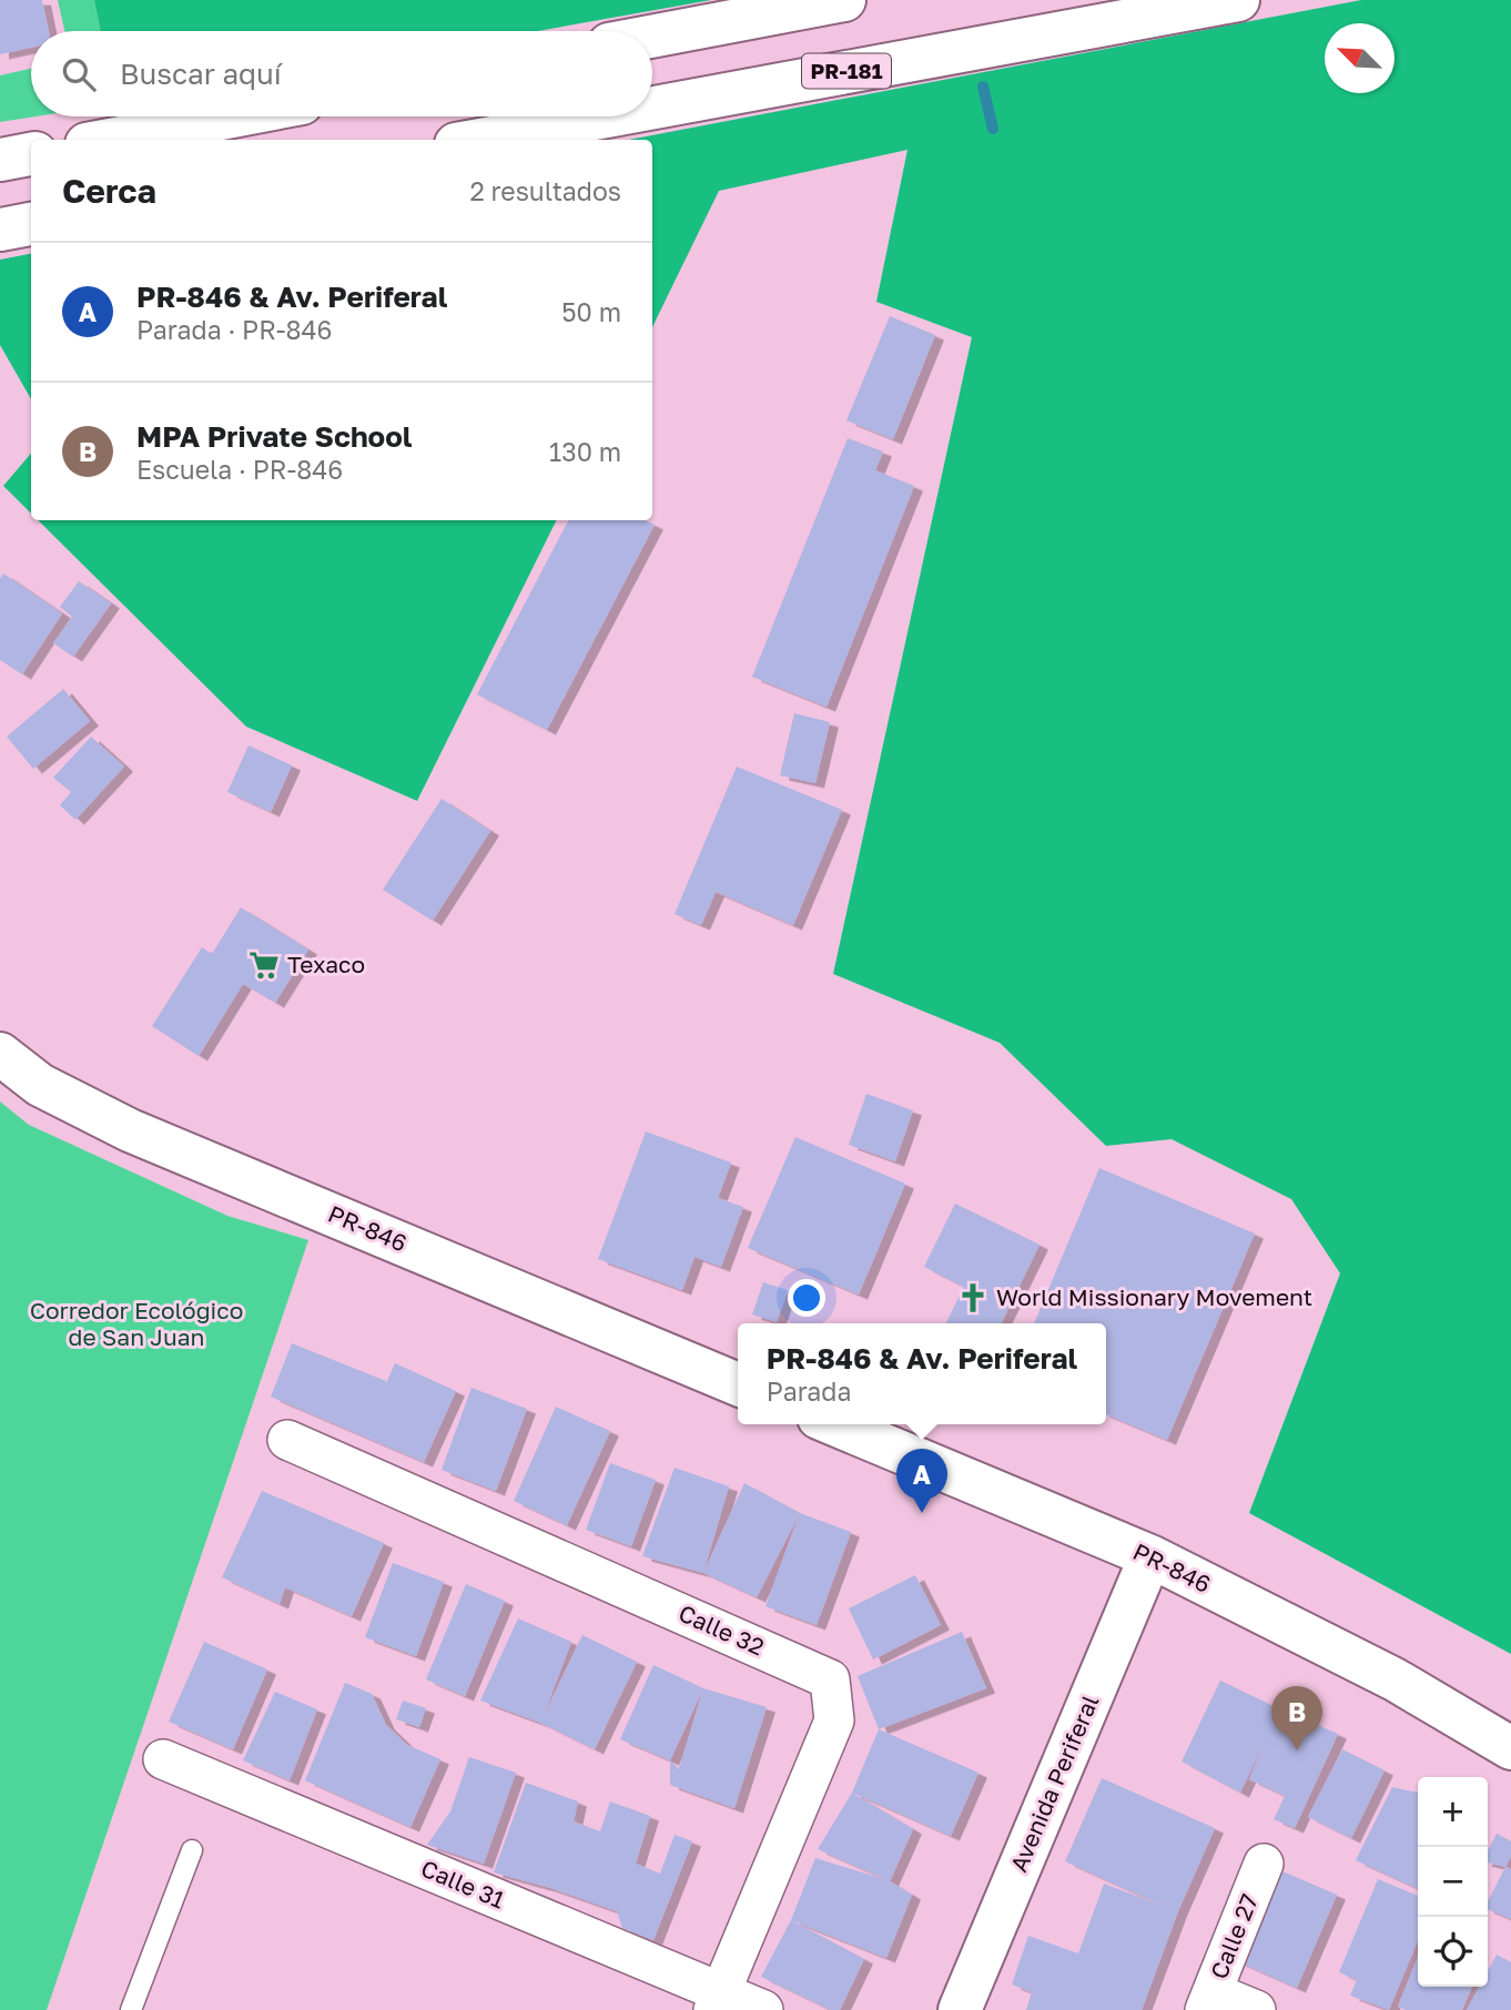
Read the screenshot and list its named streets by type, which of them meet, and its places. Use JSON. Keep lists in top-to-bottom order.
{
  "streets": {
    "street": [
      "PR-181",
      "PR-846",
      "Calle 32",
      "Avenida Periferal",
      "Calle 31",
      "Calle 27"
    ]
  },
  "crossings": [
    ["PR-846", "Avenida Periferal"],
    ["Calle 32", "Calle 31"]
  ],
  "parks": ["Corredor Ecológico de San Juan"],
  "places": {
    "supermarket": ["Texaco"],
    "church": ["World Missionary Movement"]
  },
  "north": "top left",
  "page": {
    "search": "Buscar aquí",
    "heading": ["Cerca", "2 resultados"],
    "list": [
      {
        "mark": "A",
        "name": "PR-846 & Av. Periferal",
        "note": "Parada · PR-846",
        "value": "50 m"
      },
      {
        "mark": "B",
        "name": "MPA Private School",
        "note": "Escuela · PR-846",
        "value": "130 m"
      }
    ],
    "popup": ["PR-846 & Av. Periferal", "Parada"],
    "pins": ["A", "B"],
    "map_buttons": ["+", "−"]
  }
}
